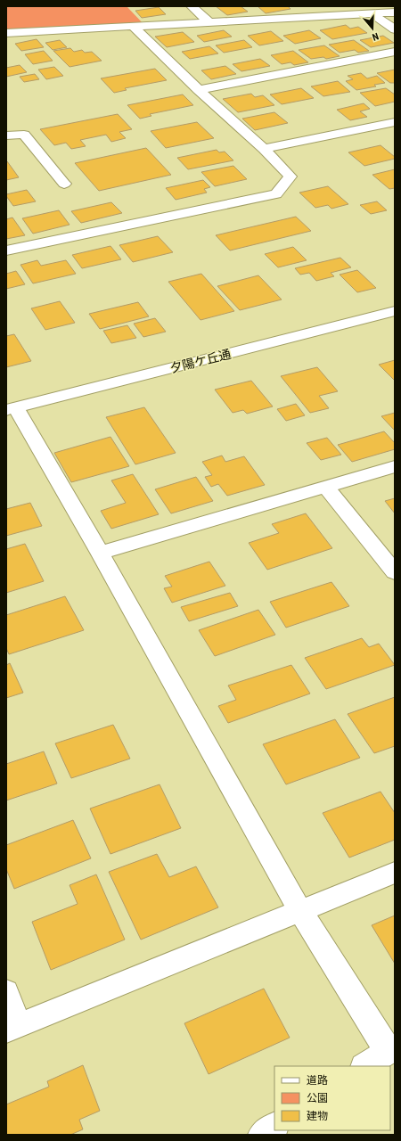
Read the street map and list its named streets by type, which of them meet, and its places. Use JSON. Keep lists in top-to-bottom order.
{
  "streets": {
    "street": ["夕陽ケ丘通"]
  },
  "legend": ["道路", "公園", "建物"],
  "north": "bottom"
}
